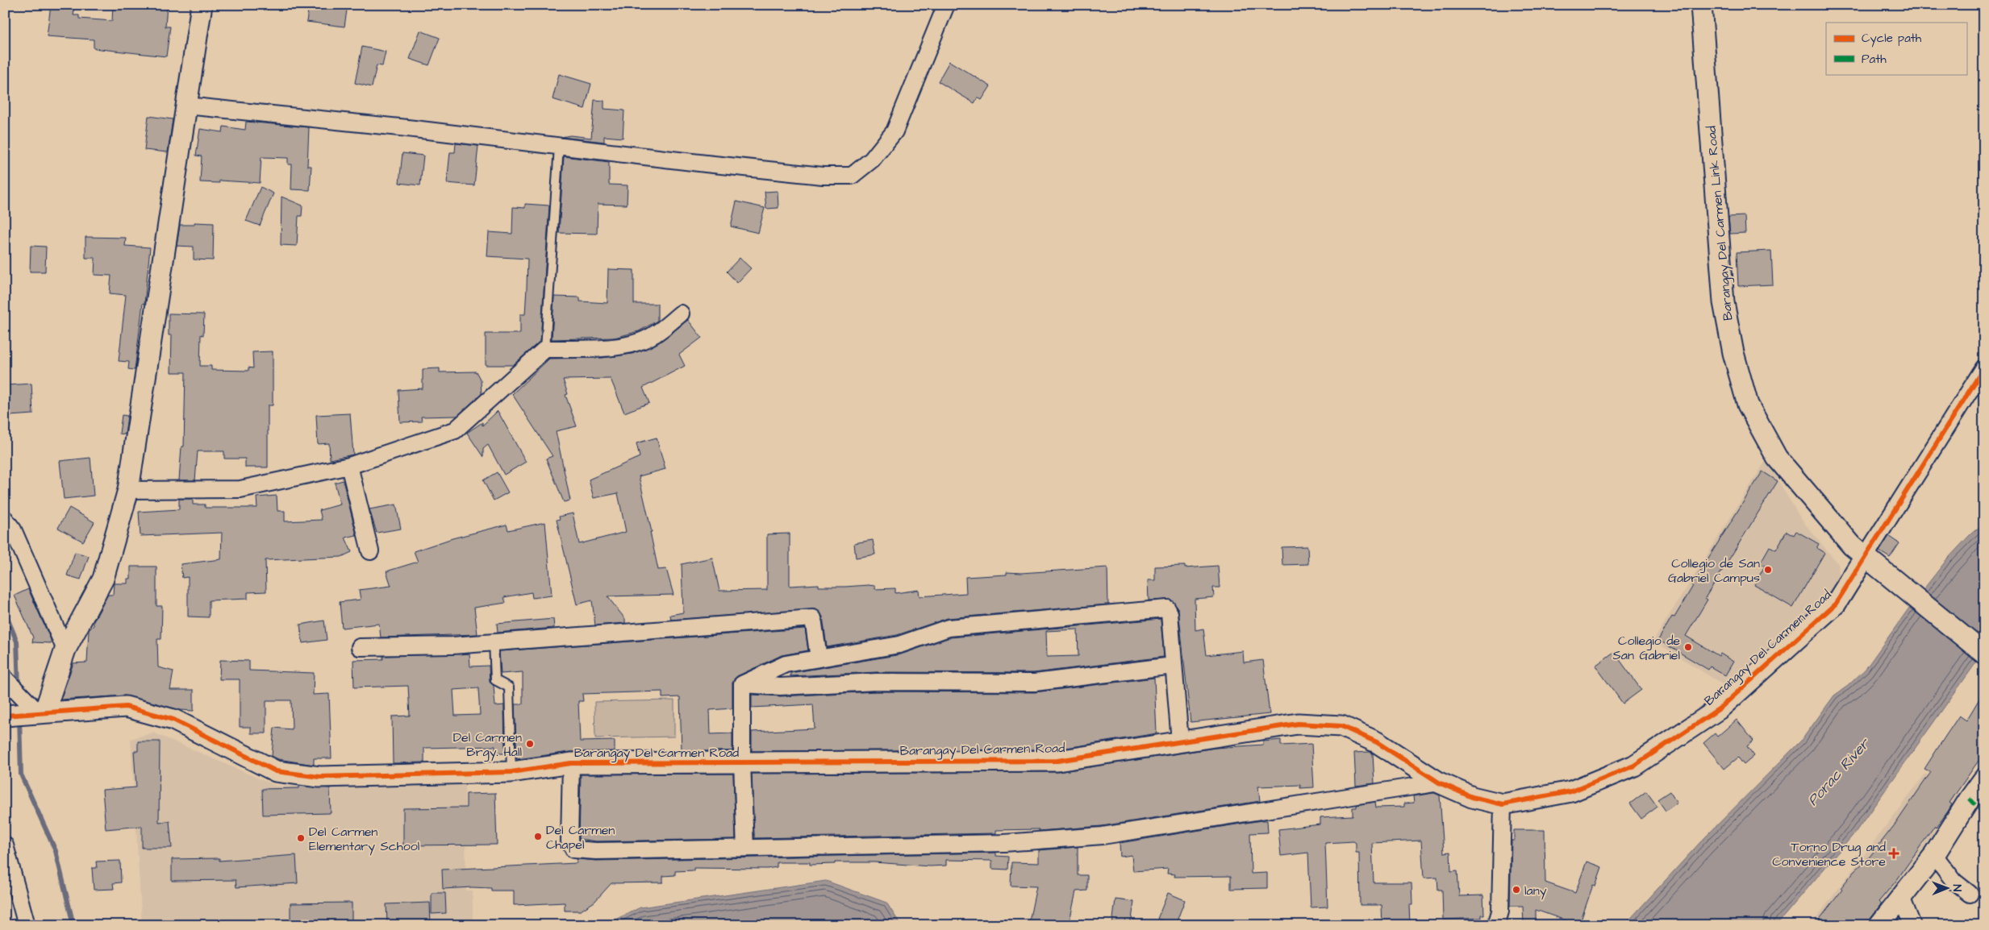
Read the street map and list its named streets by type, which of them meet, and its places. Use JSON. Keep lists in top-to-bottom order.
{
  "streets": {
    "street": ["Barangay Del Carmen Link Road", "Barangay Del Carmen Road"]
  },
  "crossings": [
    ["Barangay Del Carmen Link Road", "Barangay Del Carmen Road"]
  ],
  "water": ["Porac River"],
  "places": {
    "other": [
      "Collegio de San Gabriel Campus",
      "Collegio de San Gabriel",
      "Del Carmen Brgy. Hall",
      "Del Carmen Chapel",
      "Del Carmen Elementary School",
      "lany"
    ],
    "health": ["Torno Drug and Convenience Store"]
  },
  "legend": ["Cycle path", "Path"],
  "north": "right"
}
